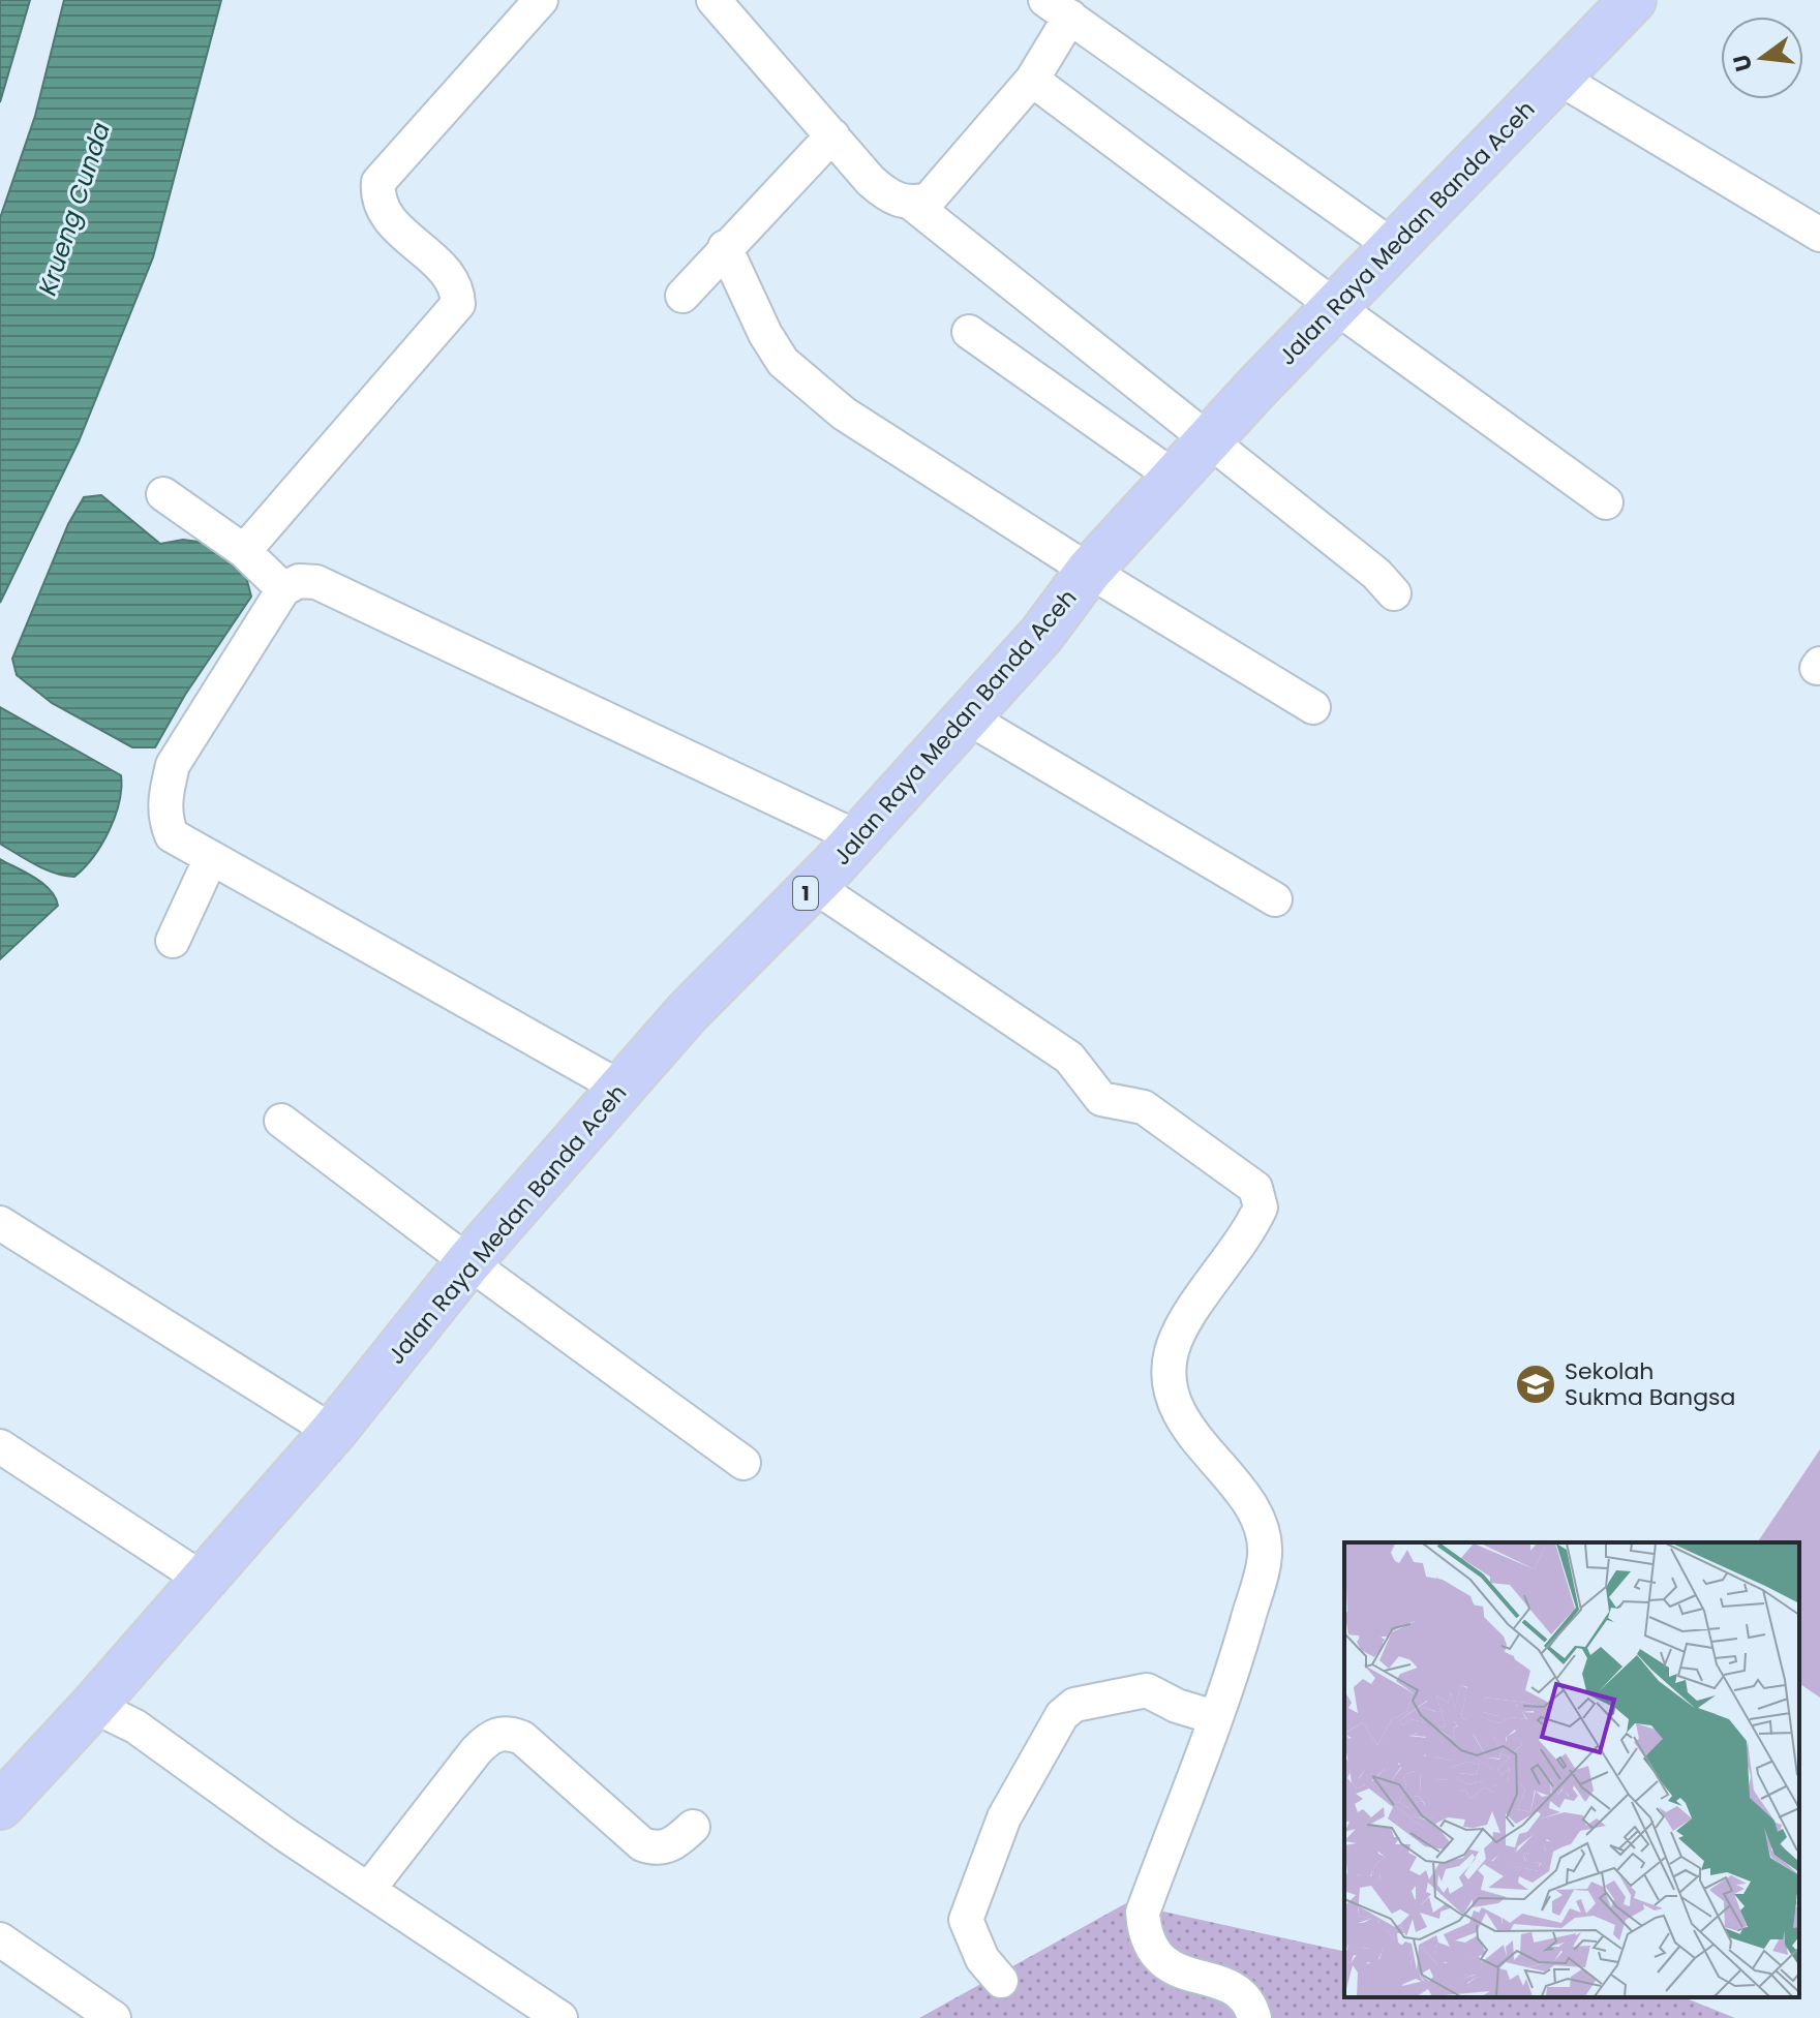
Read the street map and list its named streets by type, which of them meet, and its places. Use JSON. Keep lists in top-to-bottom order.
{
  "streets": {
    "highway": ["Jalan Raya Medan Banda Aceh", "1"]
  },
  "water": ["Krueng Cunda"],
  "places": {
    "school or university": ["Sekolah Sukma Bangsa"]
  },
  "north": "left"
}
